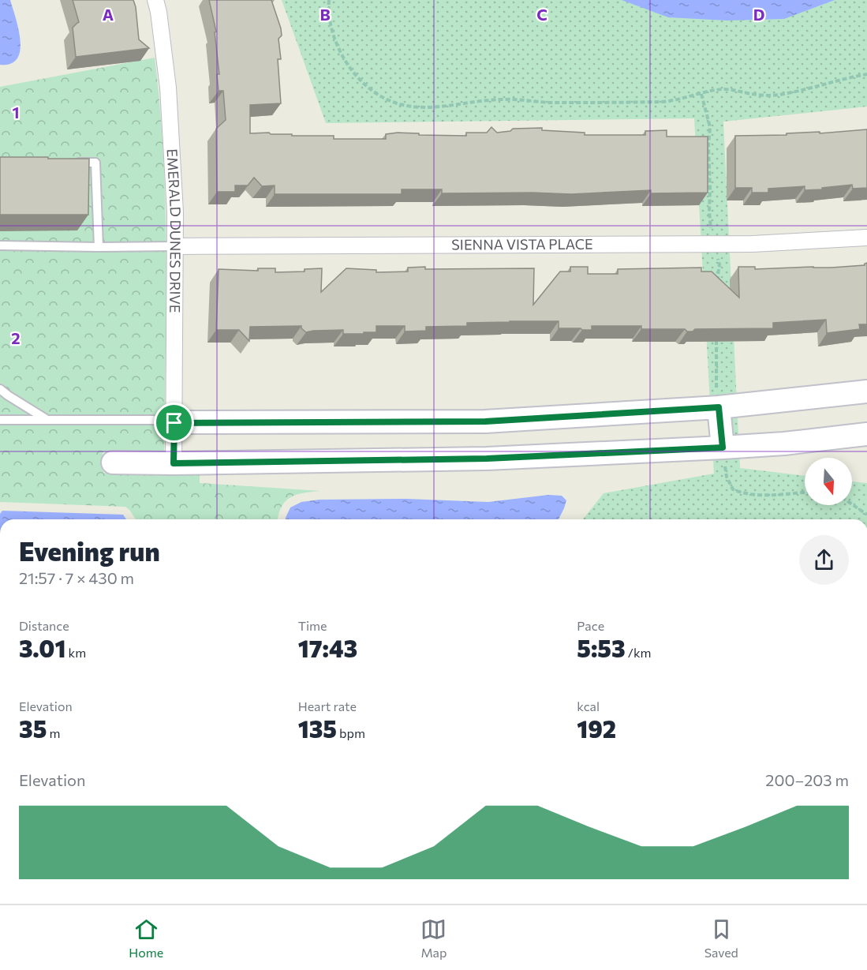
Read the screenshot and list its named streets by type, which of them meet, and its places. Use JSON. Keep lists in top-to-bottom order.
{
  "streets": {
    "street": ["EMERALD DUNES DRIVE", "SIENNA VISTA PLACE"]
  },
  "crossings": [
    ["EMERALD DUNES DRIVE", "SIENNA VISTA PLACE"]
  ],
  "north": "bottom",
  "page": {
    "heading": ["Evening run", "21:57 · 7 × 430 m"],
    "stats": [
      ["Distance", "3.01 km"],
      ["Time", "17:43"],
      ["Pace", "5:53 /km"],
      ["Elevation", "35 m"],
      ["Heart rate", "135 bpm"],
      ["kcal", "192"]
    ],
    "chart": ["Elevation", "200–203 m"],
    "tabs": ["Home", "Map", "Saved"]
  },
  "grid": {
    "columns": [
      "A",
      "B",
      "C",
      "D"
    ],
    "rows": ["1", "2"]
  }
}
